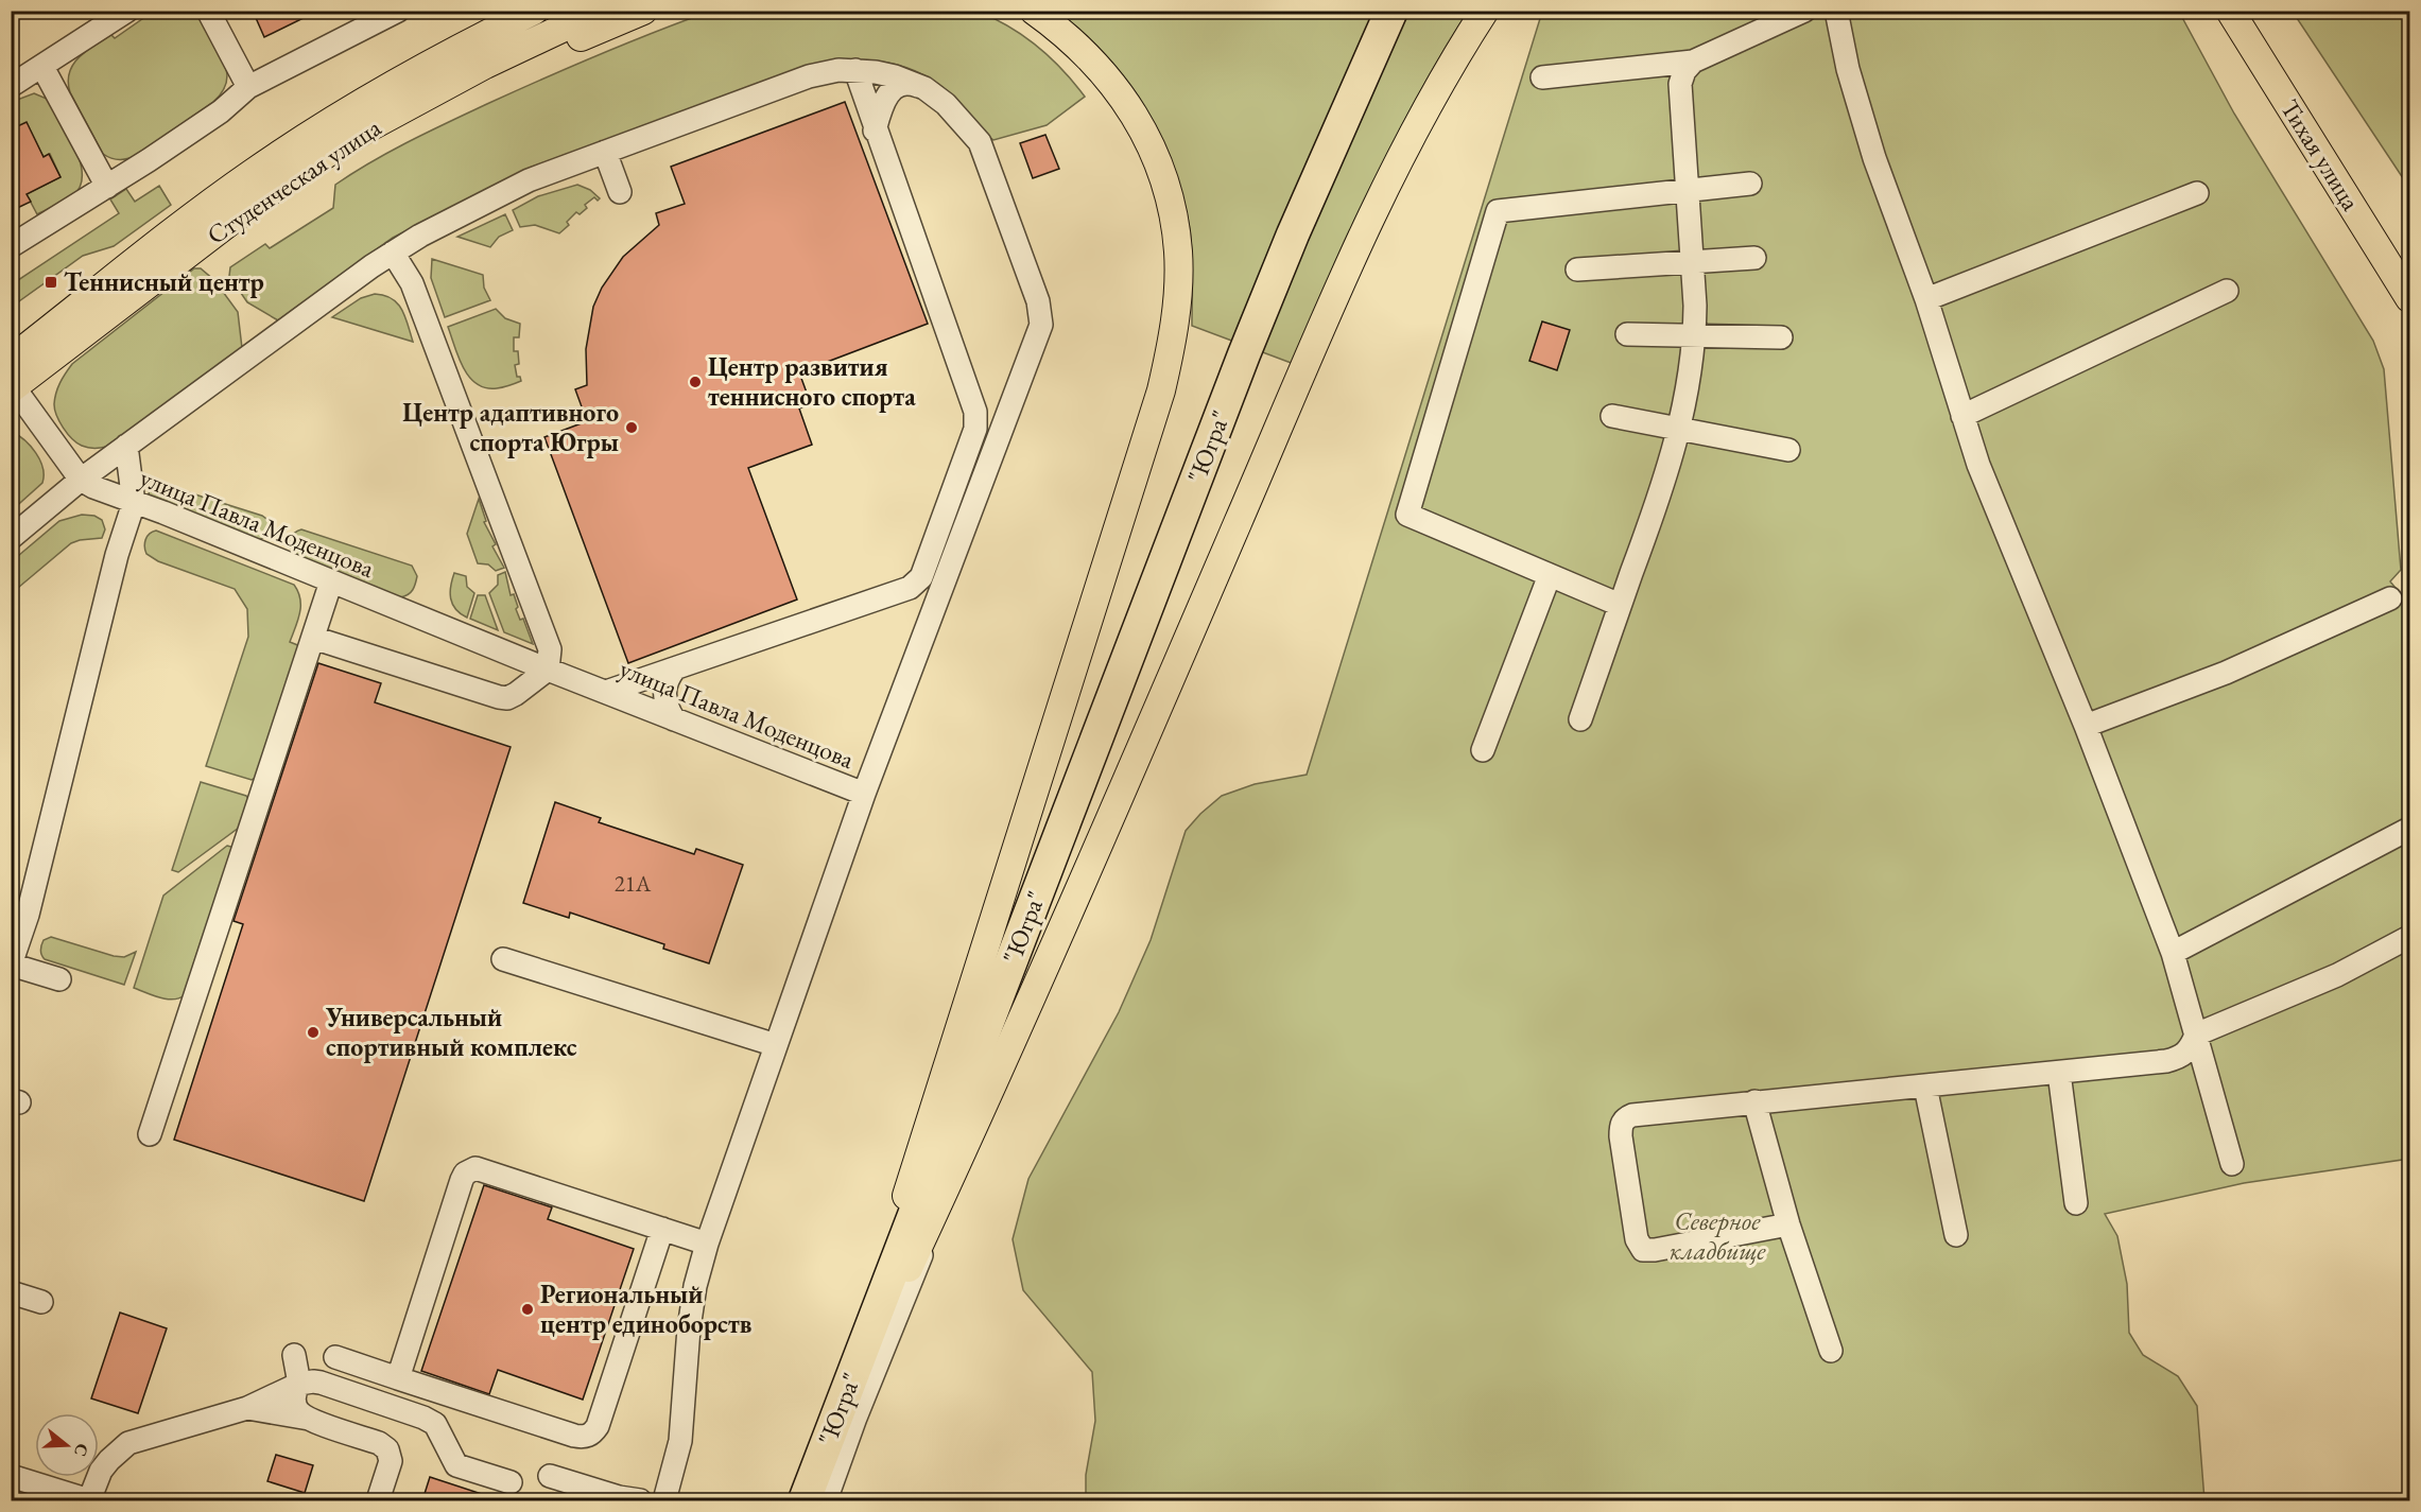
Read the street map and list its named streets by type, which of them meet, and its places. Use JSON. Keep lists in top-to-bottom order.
{
  "streets": {
    "highway": ["\"Югра\""],
    "main road": ["Тихая улица", "Студенческая улица"],
    "street": ["улица Павла Моденцова"]
  },
  "crossings": [
    ["Студенческая улица", "улица Павла Моденцова"]
  ],
  "parks": ["Северное кладбище"],
  "places": {
    "transit": ["Теннисный центр"],
    "other": [
      "Центр развития теннисного спорта",
      "Центр адаптивного спорта Югры",
      "Универсальный спортивный комплекс",
      "Региональный центр единоборств"
    ]
  },
  "house_numbers": ["21А"],
  "north": "right"
}
